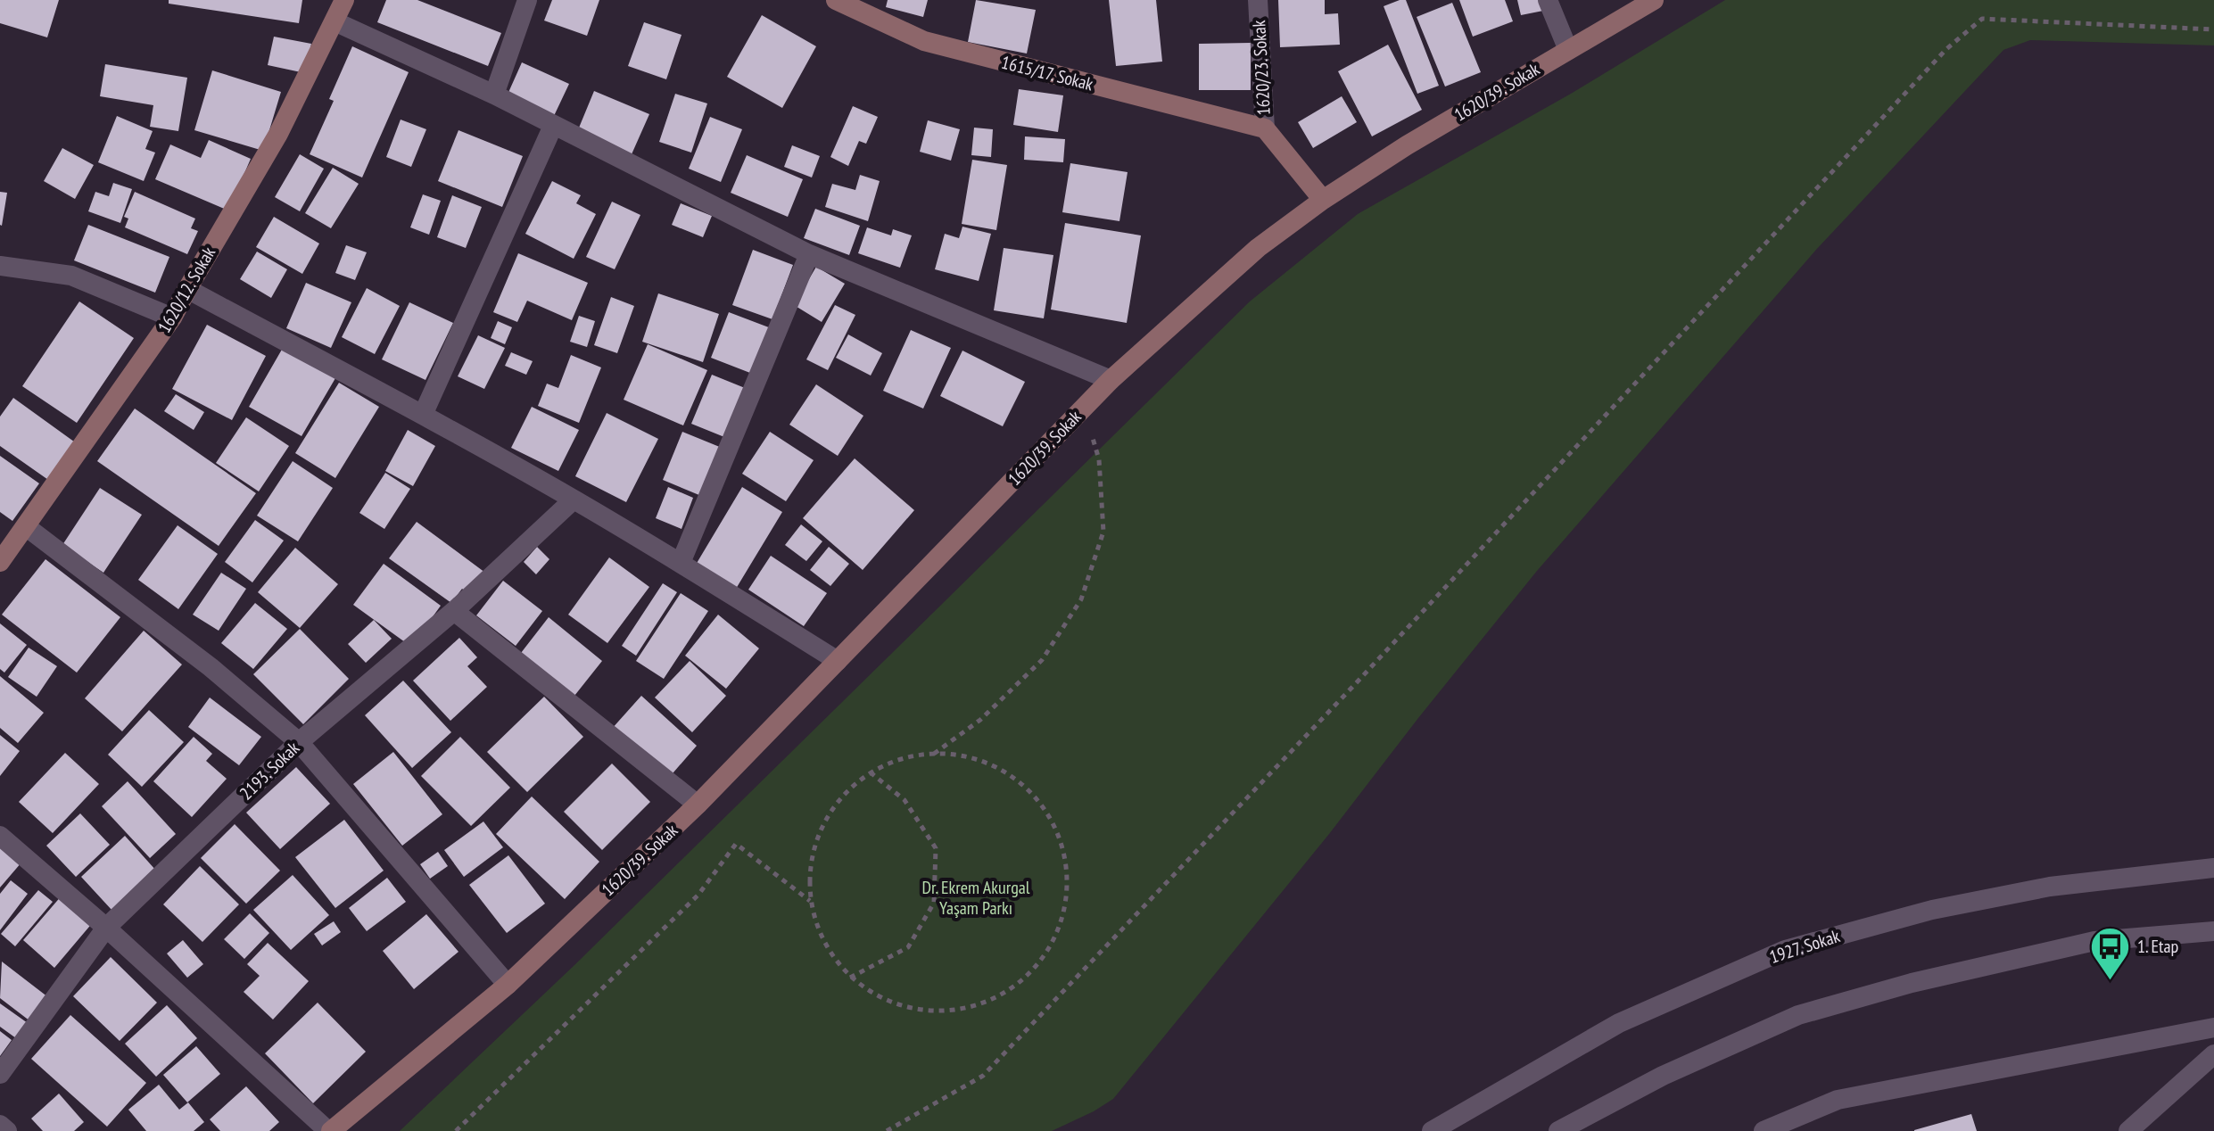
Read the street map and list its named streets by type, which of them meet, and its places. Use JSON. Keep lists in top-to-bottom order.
{
  "streets": {
    "main road": [
      "1620/23. Sokak",
      "1615/17. Sokak",
      "1620/39. Sokak",
      "1620/12. Sokak"
    ],
    "street": ["2193. Sokak", "1927. Sokak"]
  },
  "crossings": [
    ["1620/23. Sokak", "1615/17. Sokak"],
    ["1620/23. Sokak", "1620/39. Sokak"]
  ],
  "parks": ["Dr. Ekrem Akurgal Yaşam Parkı"],
  "places": {
    "bus stop": ["1. Etap"]
  }
}
